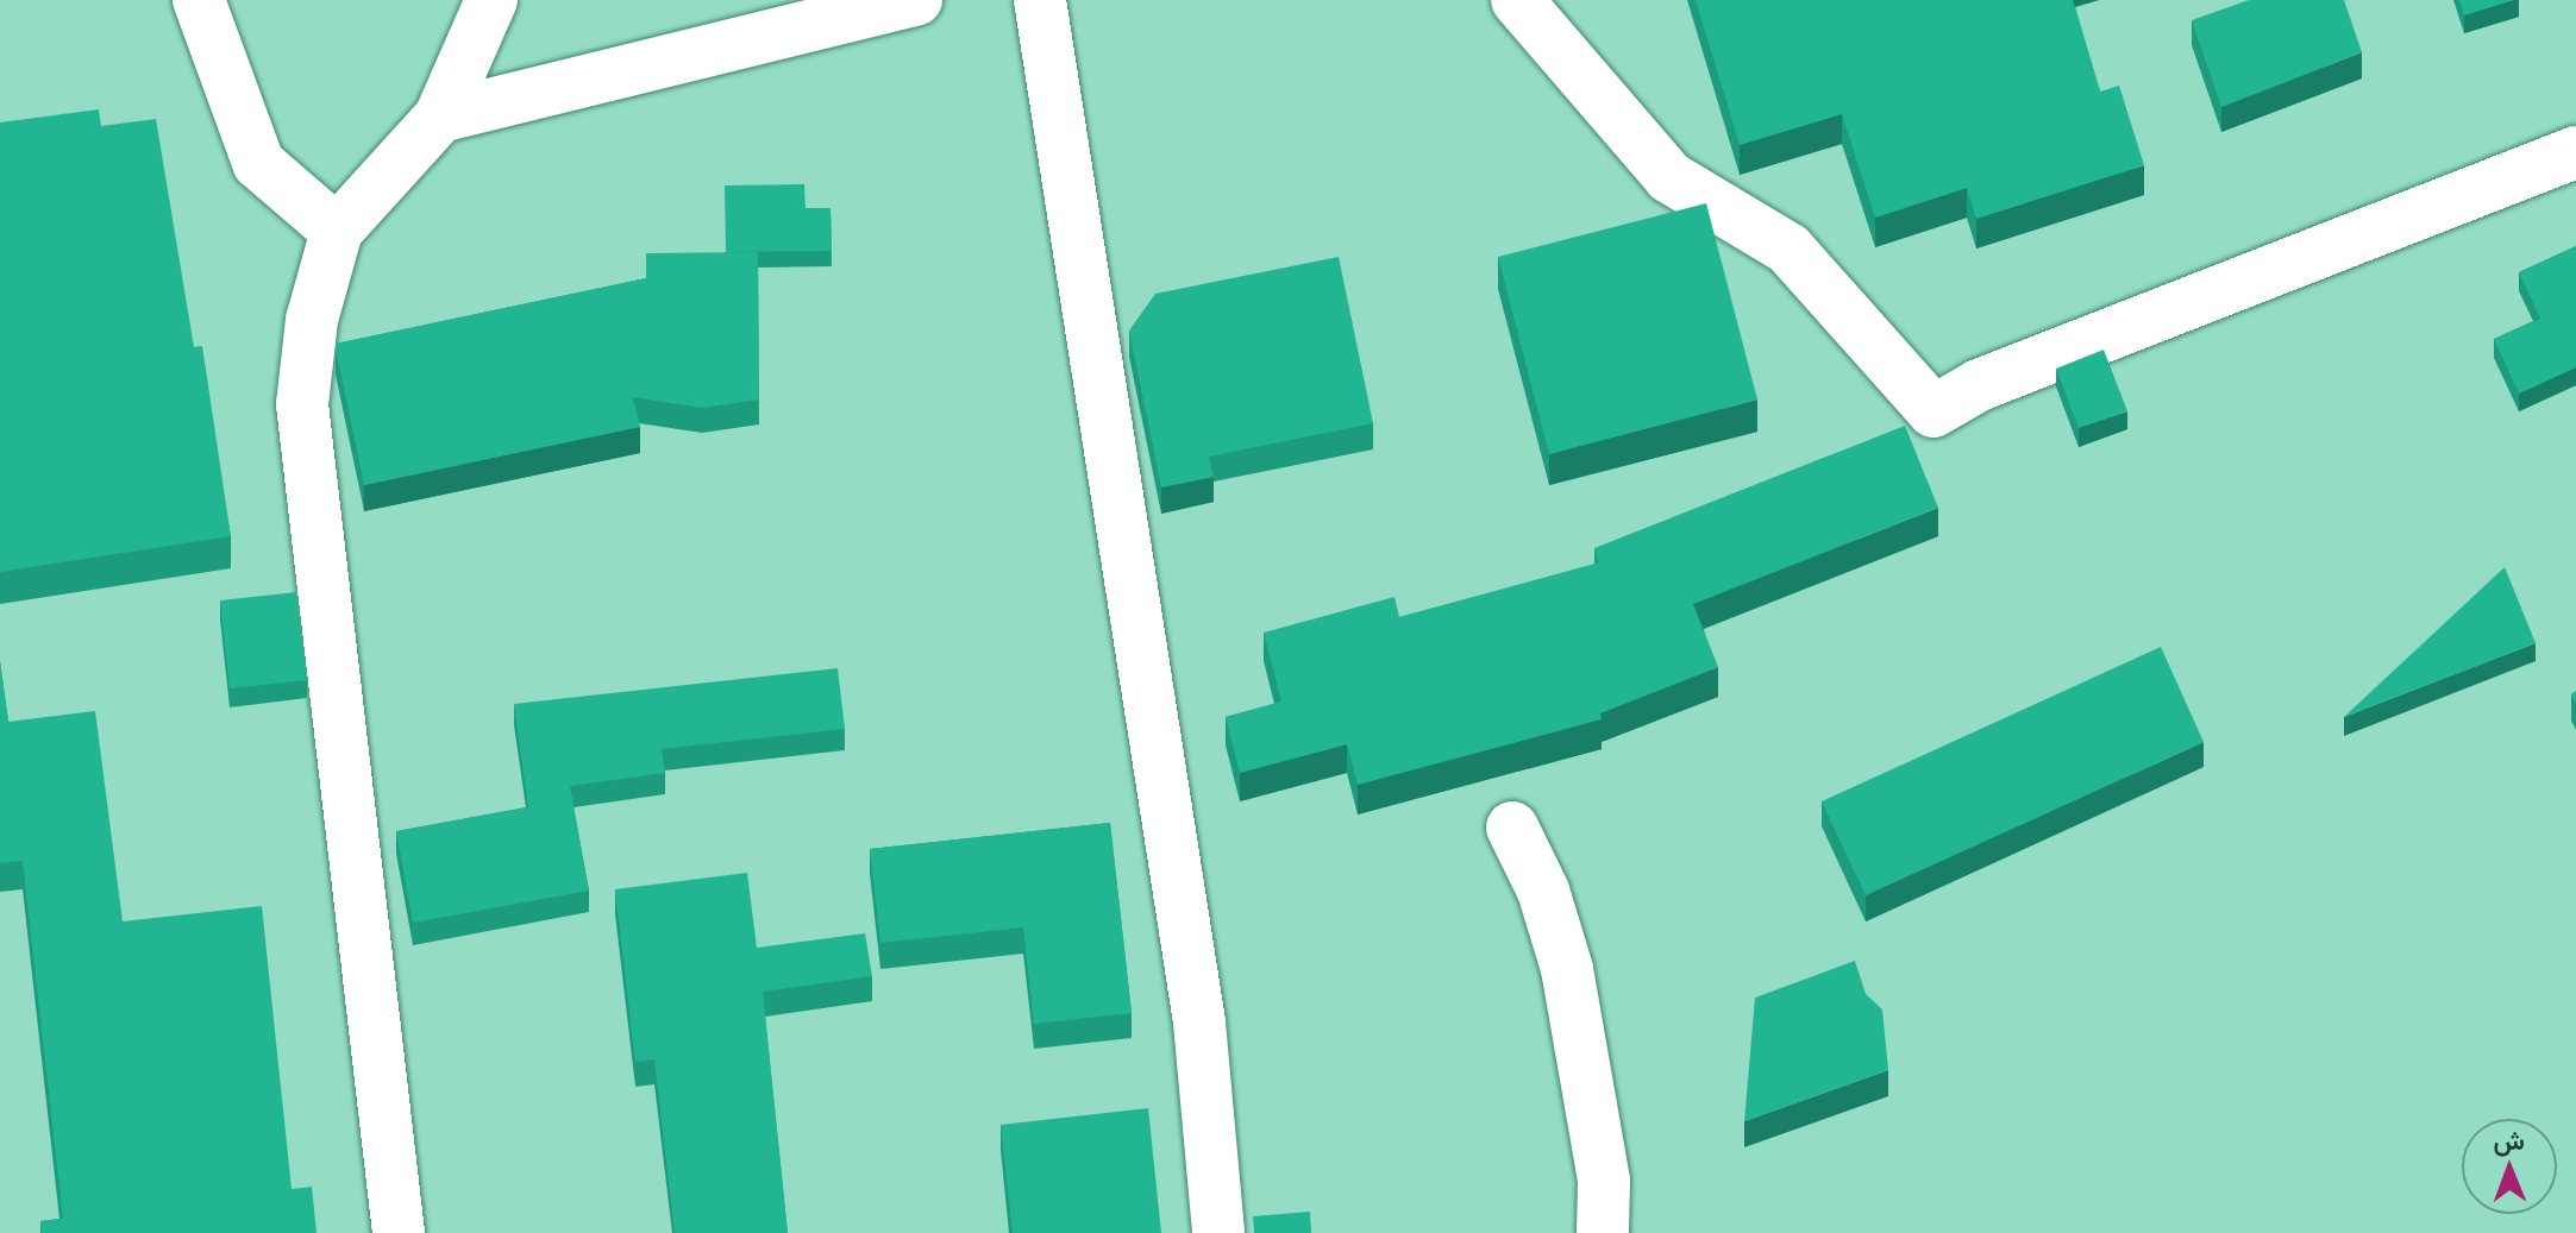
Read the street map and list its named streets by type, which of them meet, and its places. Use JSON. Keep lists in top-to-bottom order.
{
  "north": "top"
}
